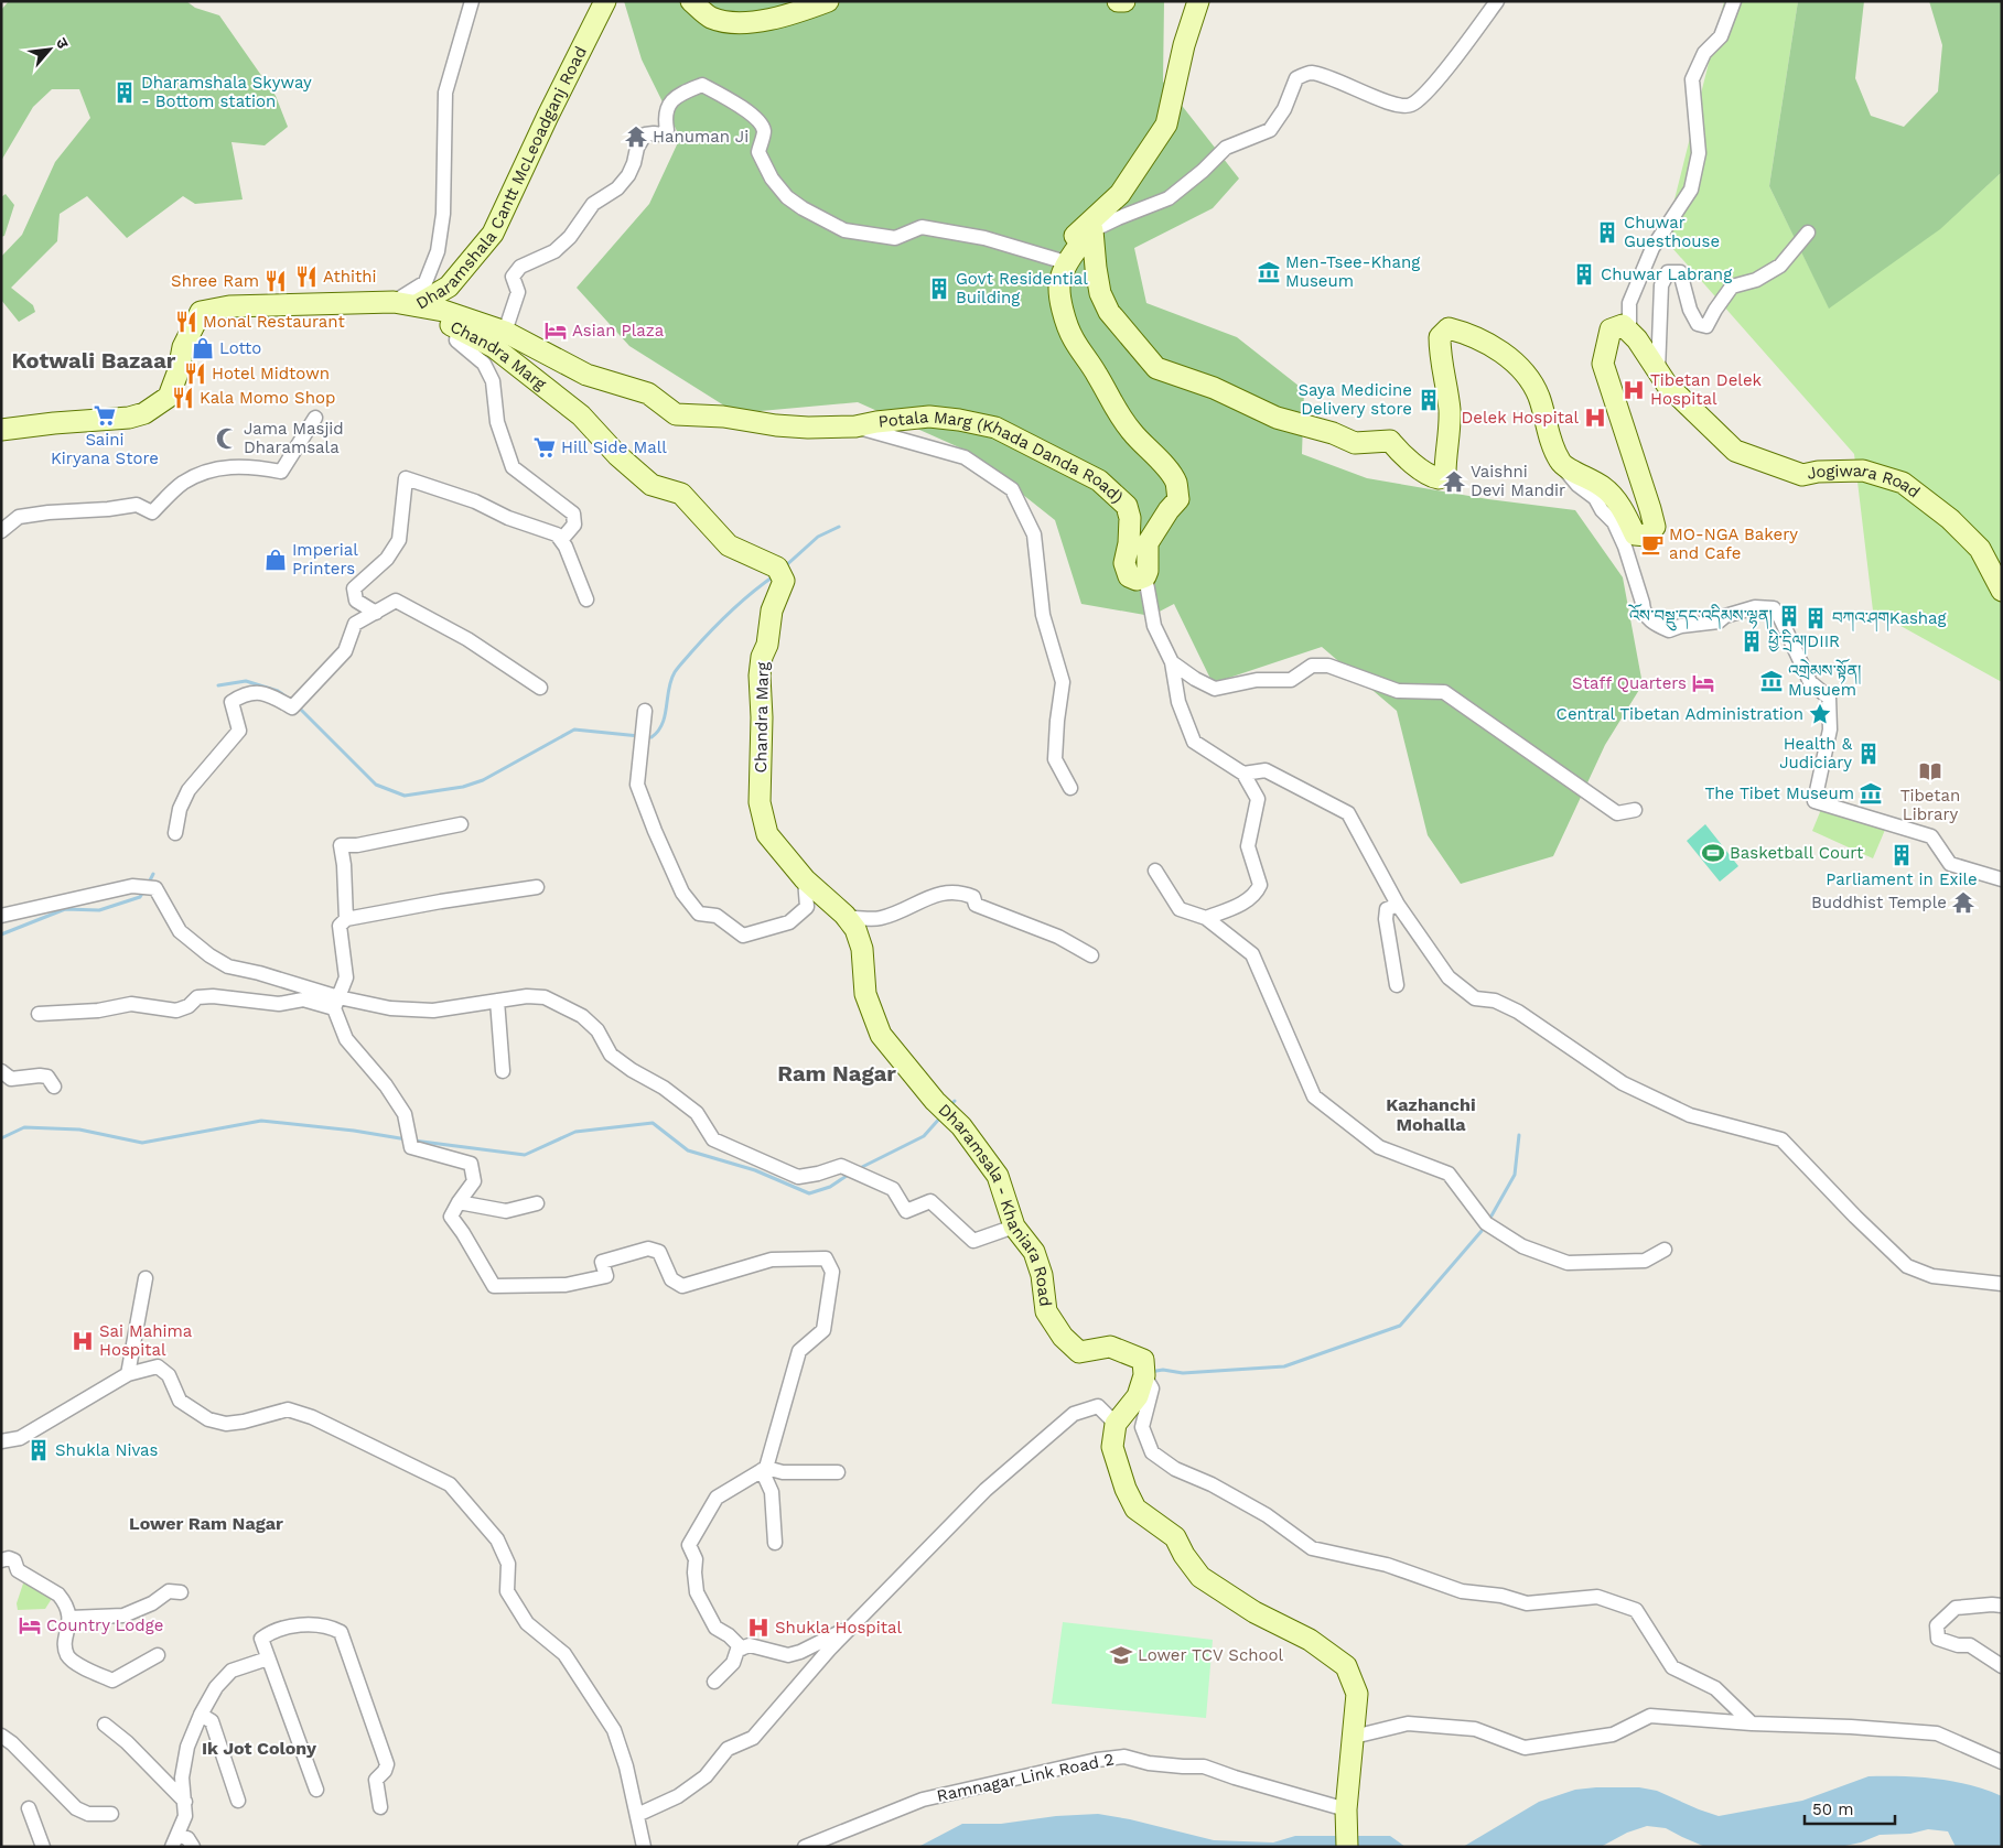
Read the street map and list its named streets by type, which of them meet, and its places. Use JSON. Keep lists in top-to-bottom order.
{
  "streets": {
    "street": [
      "Dharamshala Cantt McLeoadganj Road",
      "Chandra Marg",
      "Potala Marg (Khada Danda Road)",
      "Jogiwara Road",
      "Dharamsala - Khaniara Road",
      "Ramnagar Link Road 2"
    ]
  },
  "crossings": [
    ["Dharamshala Cantt McLeoadganj Road", "Chandra Marg"],
    ["Dharamshala Cantt McLeoadganj Road", "Potala Marg (Khada Danda Road)"],
    ["Chandra Marg", "Potala Marg (Khada Danda Road)"],
    ["Chandra Marg", "Dharamsala - Khaniara Road"]
  ],
  "districts": [
    "Kotwali Bazaar",
    "Ram Nagar",
    "Kazhanchi Mohalla",
    "Lower Ram Nagar",
    "Ik Jot Colony"
  ],
  "places": {
    "building": [
      "Dharamshala Skyway - Bottom station",
      "Chuwar Guesthouse",
      "Chuwar Labrang",
      "Govt Residential Building",
      "Saya Medicine Delivery store",
      "འོས་བསྡུ་དང་འདིམས་ལྷན།",
      "བཀའ་ཤགKashag",
      "ཕྱི་དྲིལ།DIIR",
      "Health & Judiciary",
      "Parliament in Exile",
      "Shukla Nivas"
    ],
    "temple": ["Hanuman Ji", "Vaishni Devi Mandir", "Buddhist Temple"],
    "museum": ["Men-Tsee-Khang Museum", "འགྲེམས་སྟོན། Musuem", "The Tibet Museum"],
    "restaurant": [
      "Athithi",
      "Shree Ram",
      "Monal Restaurant",
      "Hotel Midtown",
      "Kala Momo Shop"
    ],
    "hotel": ["Asian Plaza", "Staff Quarters", "Country Lodge"],
    "shop": ["Lotto", "Imperial Printers"],
    "hospital": [
      "Tibetan Delek Hospital",
      "Delek Hospital",
      "Sai Mahima Hospital",
      "Shukla Hospital"
    ],
    "supermarket": ["Saini Kiryana Store", "Hill Side Mall"],
    "mosque": ["Jama Masjid Dharamsala"],
    "cafe": ["MO-NGA Bakery and Cafe"],
    "place": ["Central Tibetan Administration"],
    "library": ["Tibetan Library"],
    "sports": ["Basketball Court"],
    "school or university": ["Lower TCV School"]
  },
  "scale_bar": "50 m",
  "north": "top right"
}
